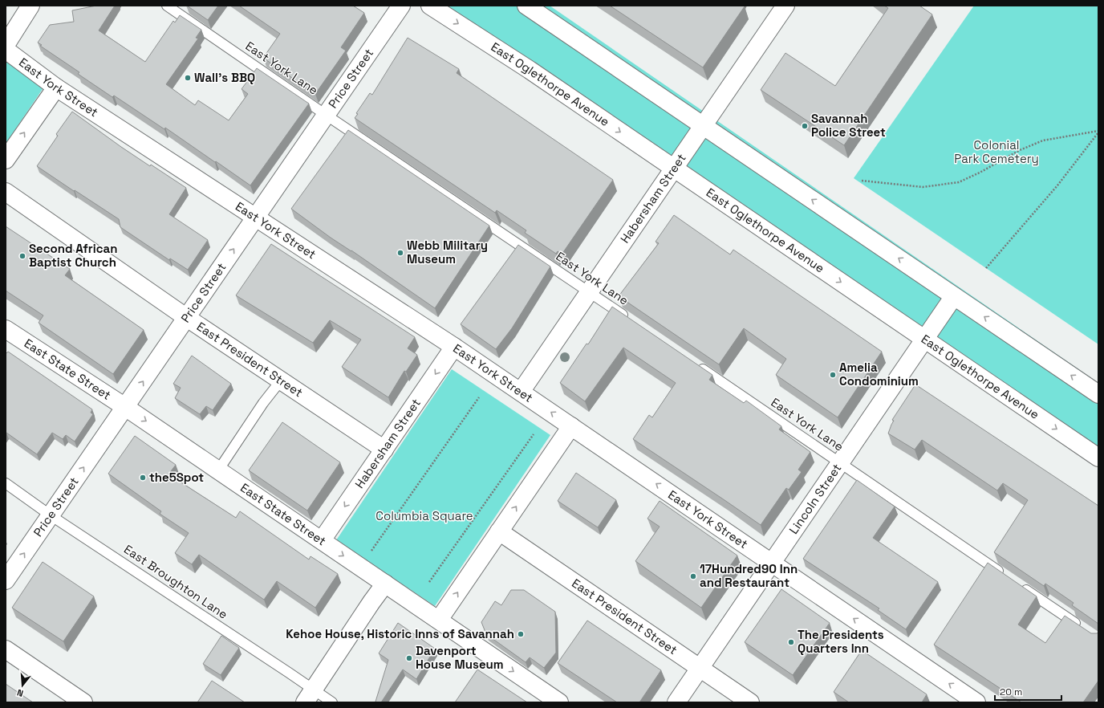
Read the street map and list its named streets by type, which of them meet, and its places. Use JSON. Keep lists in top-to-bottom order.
{
  "streets": {
    "street": [
      "Price Street",
      "East Oglethorpe Avenue",
      "East York Street",
      "Habersham Street",
      "East President Street",
      "East State Street",
      "Lincoln Street"
    ],
    "lane": ["East York Lane", "East Broughton Lane"]
  },
  "crossings": [
    ["East York Lane", "Price Street"],
    ["East York Lane", "Habersham Street"],
    ["East York Lane", "Lincoln Street"],
    ["Price Street", "East York Street"],
    ["Price Street", "East President Street"],
    ["Price Street", "East State Street"],
    ["Price Street", "East Broughton Lane"],
    ["East Oglethorpe Avenue", "Habersham Street"],
    ["East Oglethorpe Avenue", "Lincoln Street"],
    ["East York Street", "Habersham Street"],
    ["East York Street", "Lincoln Street"],
    ["Habersham Street", "East President Street"],
    ["Habersham Street", "East State Street"],
    ["East President Street", "Lincoln Street"]
  ],
  "one_way": ["Price Street", "East York Street", "East State Street"],
  "parks": ["Colonial Park Cemetery", "Columbia Square"],
  "places": [
    "Wall's BBQ",
    "Savannah Police Street",
    "Webb Military Museum",
    "Second African Baptist Church",
    "Amelia Condominium",
    "the5Spot",
    "17Hundred90 Inn and Restaurant",
    "Kehoe House, Historic Inns of Savannah",
    "The Presidents Quarters Inn",
    "Davenport House Museum"
  ],
  "scale_bar": "20 m",
  "north": "bottom"
}
